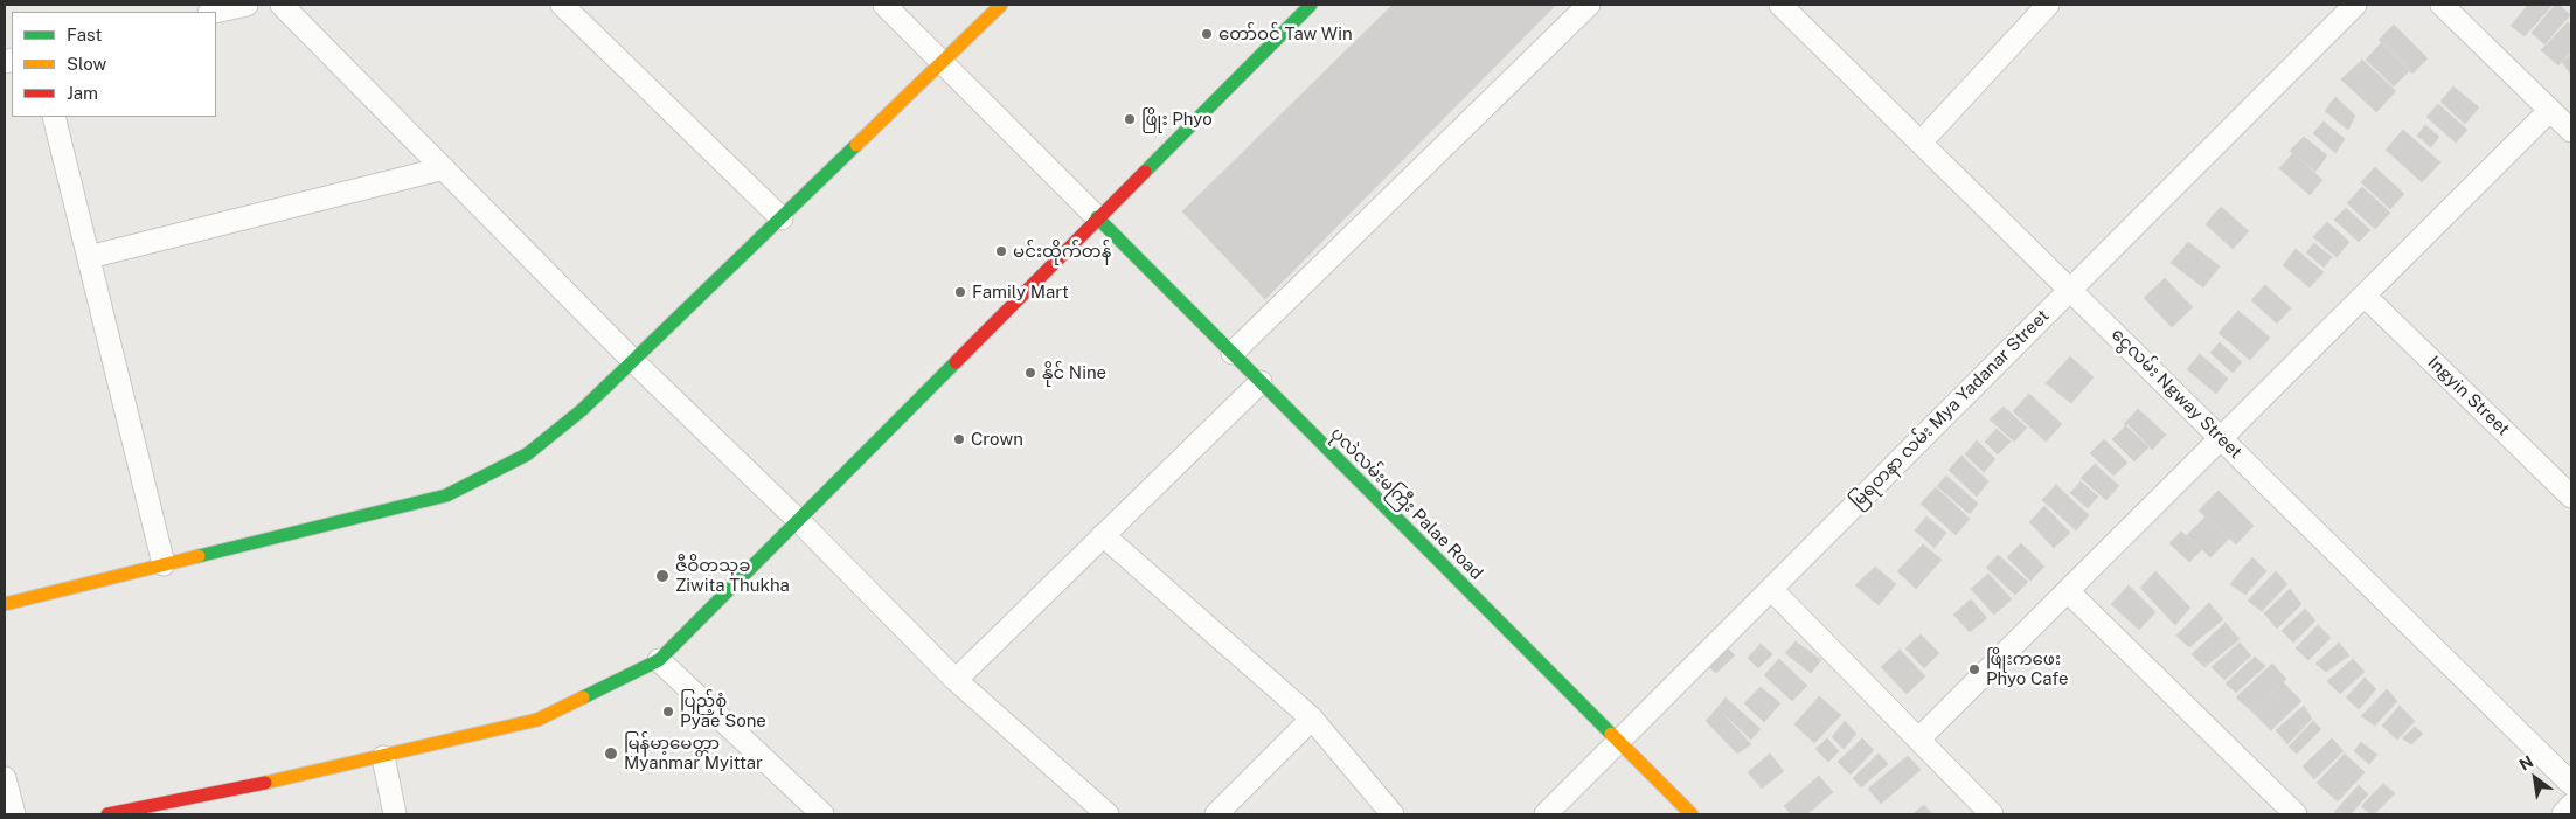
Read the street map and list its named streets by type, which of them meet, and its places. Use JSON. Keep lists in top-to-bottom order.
{
  "streets": {
    "street": [
      "ငွေလမ်း Ngway Street",
      "Ingyin Street",
      "မြရတနာ လမ်း Mya Yadanar Street",
      "ပုလဲလမ်းမကြီး Palae Road"
    ]
  },
  "crossings": [
    ["ငွေလမ်း Ngway Street", "မြရတနာ လမ်း Mya Yadanar Street"],
    ["မြရတနာ လမ်း Mya Yadanar Street", "ပုလဲလမ်းမကြီး Palae Road"]
  ],
  "places": [
    "တော်ဝင် Taw Win",
    "ဖြိုး Phyo",
    "မင်းထိုက်တန်",
    "Family Mart",
    "နိုင် Nine",
    "Crown",
    "ဇီဝိတသုခ Ziwita Thukha",
    "ဖြိုးကဖေး Phyo Cafe",
    "ပြည့်စုံ Pyae Sone",
    "မြန်မာ့မေတ္တာ Myanmar Myittar"
  ],
  "legend": ["Fast", "Slow", "Jam"],
  "north": "top left"
}
